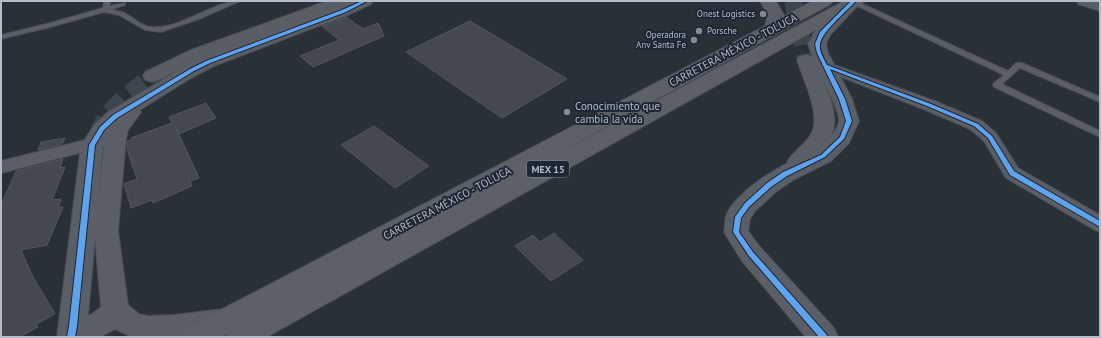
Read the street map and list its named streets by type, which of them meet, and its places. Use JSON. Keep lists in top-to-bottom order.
{
  "streets": {
    "main road": ["CARRETERA MÉXICO - TOLUCA", "MEX 15"]
  },
  "places": [
    "Onest Logistics",
    "Porsche",
    "Operadora Anv Santa Fe",
    "Conocimiento que cambia la vida"
  ]
}
